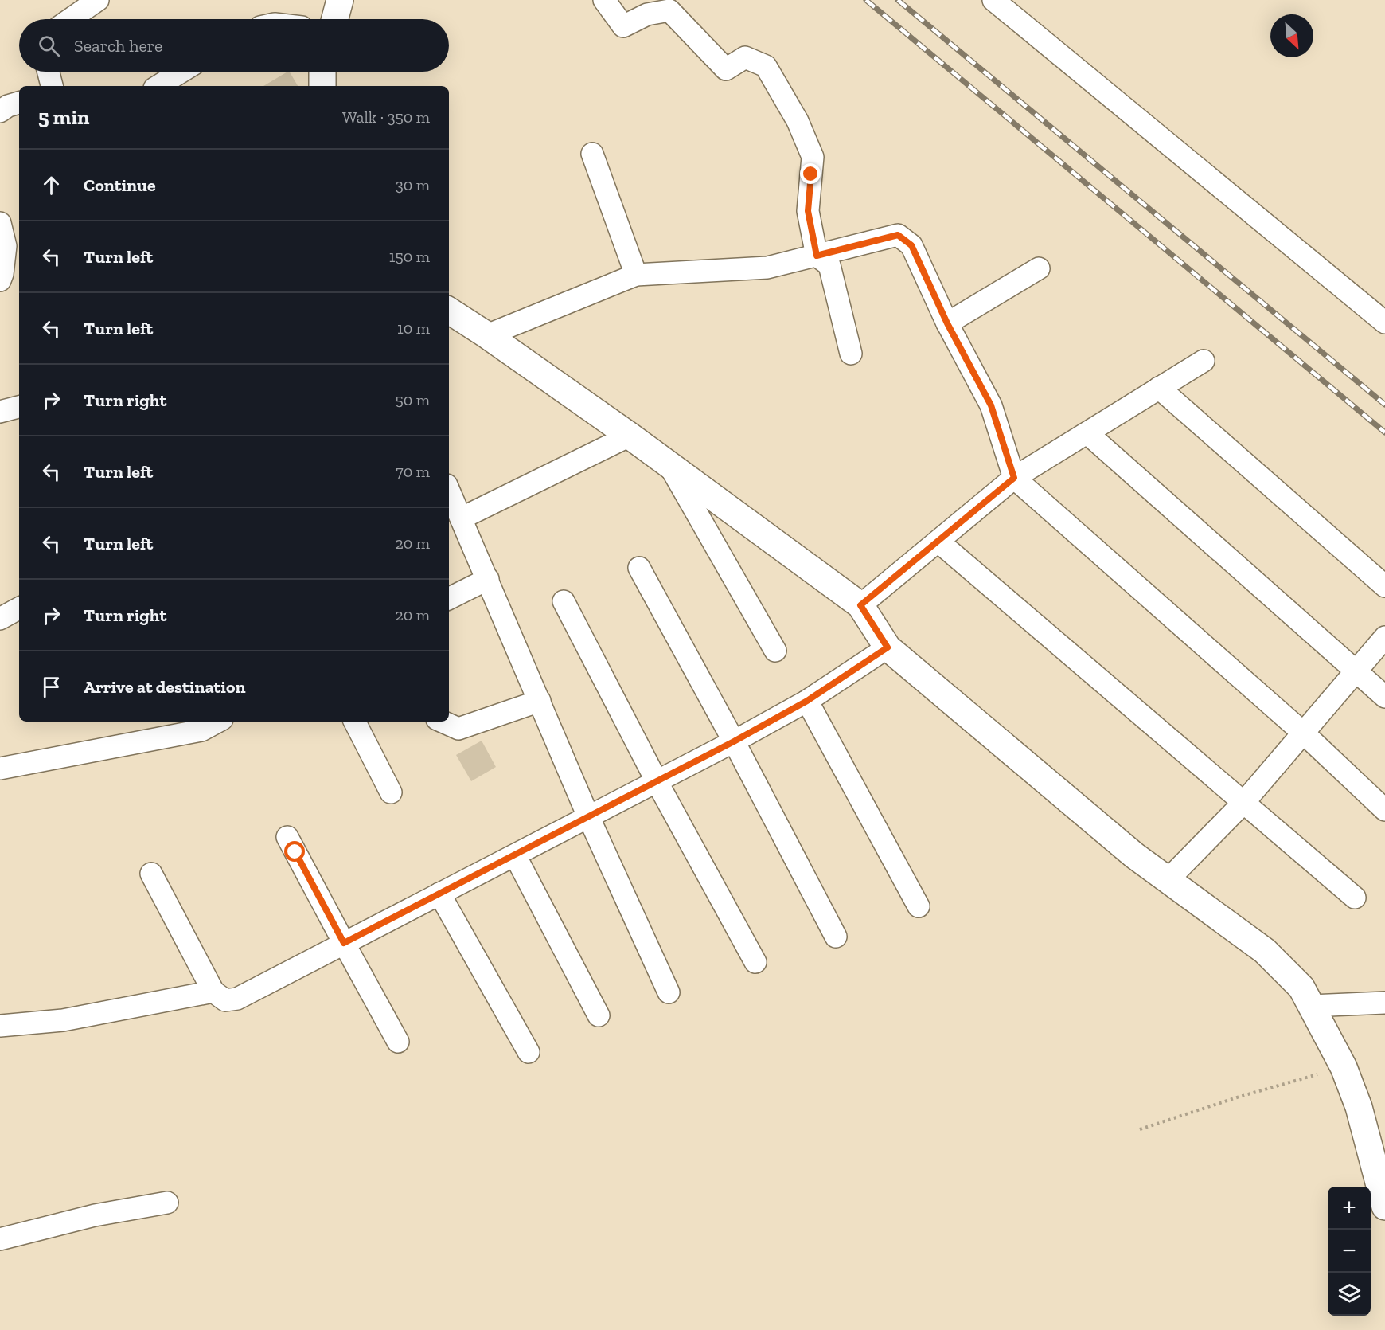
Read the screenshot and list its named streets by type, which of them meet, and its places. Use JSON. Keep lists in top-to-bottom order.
{
  "north": "bottom right",
  "page": {
    "search": "Search here",
    "heading": ["5 min", "Walk · 350 m"],
    "list": [
      ["Continue", "30 m"],
      ["Turn left", "150 m"],
      ["Turn left", "10 m"],
      ["Turn right", "50 m"],
      ["Turn left", "70 m"],
      ["Turn left", "20 m"],
      ["Turn right", "20 m"],
      "Arrive at destination"
    ],
    "map_buttons": ["+", "−"]
  }
}
